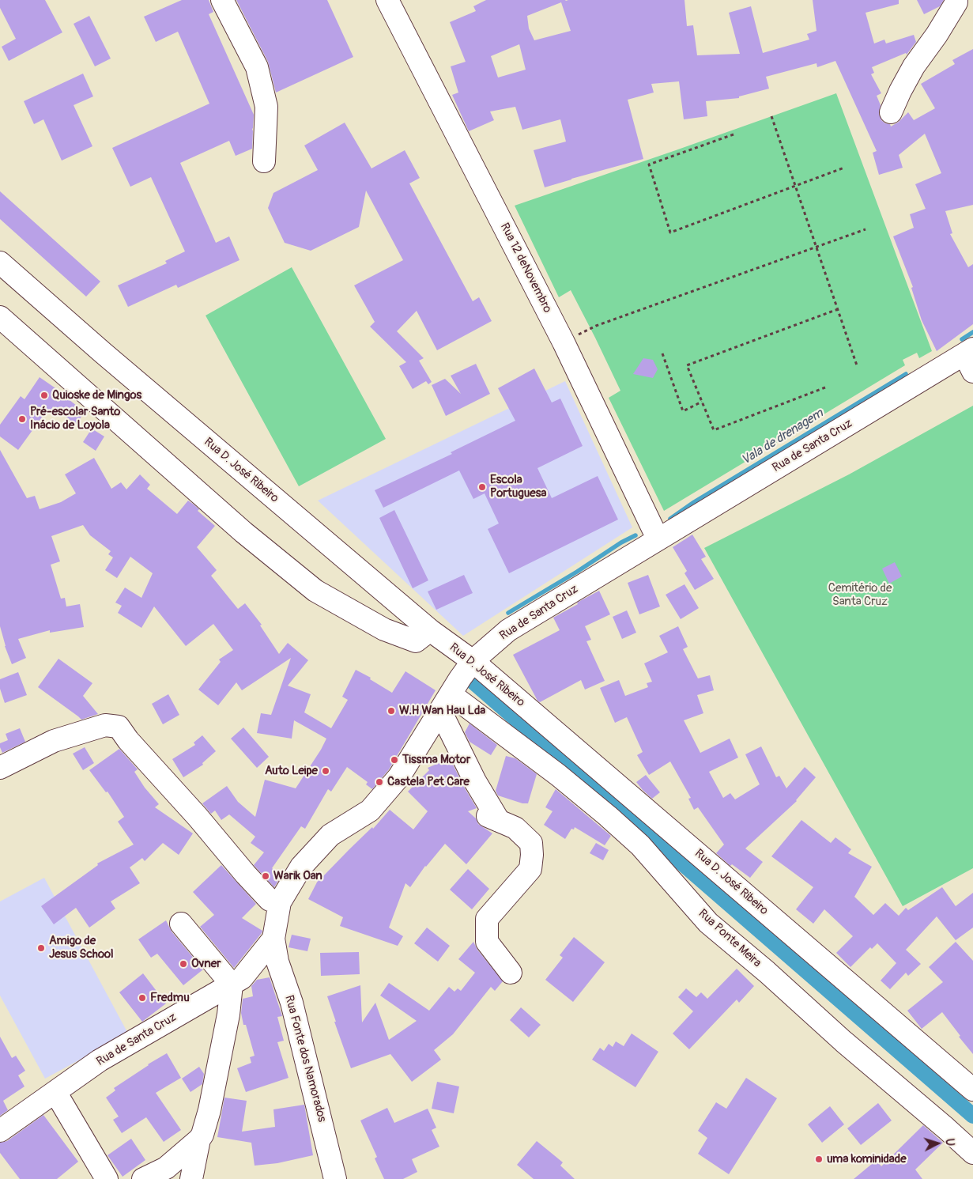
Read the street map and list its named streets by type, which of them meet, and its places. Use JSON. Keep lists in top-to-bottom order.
{
  "streets": {
    "street": [
      "Rua 12 deNovembro",
      "Rua de Santa Cruz",
      "Rua D. José Ribeiro",
      "Rua Ponte Meira",
      "Rua Fonte dos Namorados"
    ]
  },
  "crossings": [
    ["Rua 12 deNovembro", "Rua de Santa Cruz"],
    ["Rua de Santa Cruz", "Rua D. José Ribeiro"],
    ["Rua de Santa Cruz", "Rua Ponte Meira"],
    ["Rua de Santa Cruz", "Rua Fonte dos Namorados"]
  ],
  "water": ["Vala de drenagem"],
  "parks": ["Cemitério de Santa Cruz"],
  "places": [
    "Quioske de Mingos",
    "Pré-escolar Santo Inácio de Loyola",
    "Escola Portuguesa",
    "W.H Wan Hau Lda",
    "Tissma Motor",
    "Auto Leipe",
    "Castela Pet Care",
    "Warik Oan",
    "Amigo de Jesus School",
    "Ovner",
    "Fredmu",
    "uma kominidade"
  ],
  "north": "right"
}
